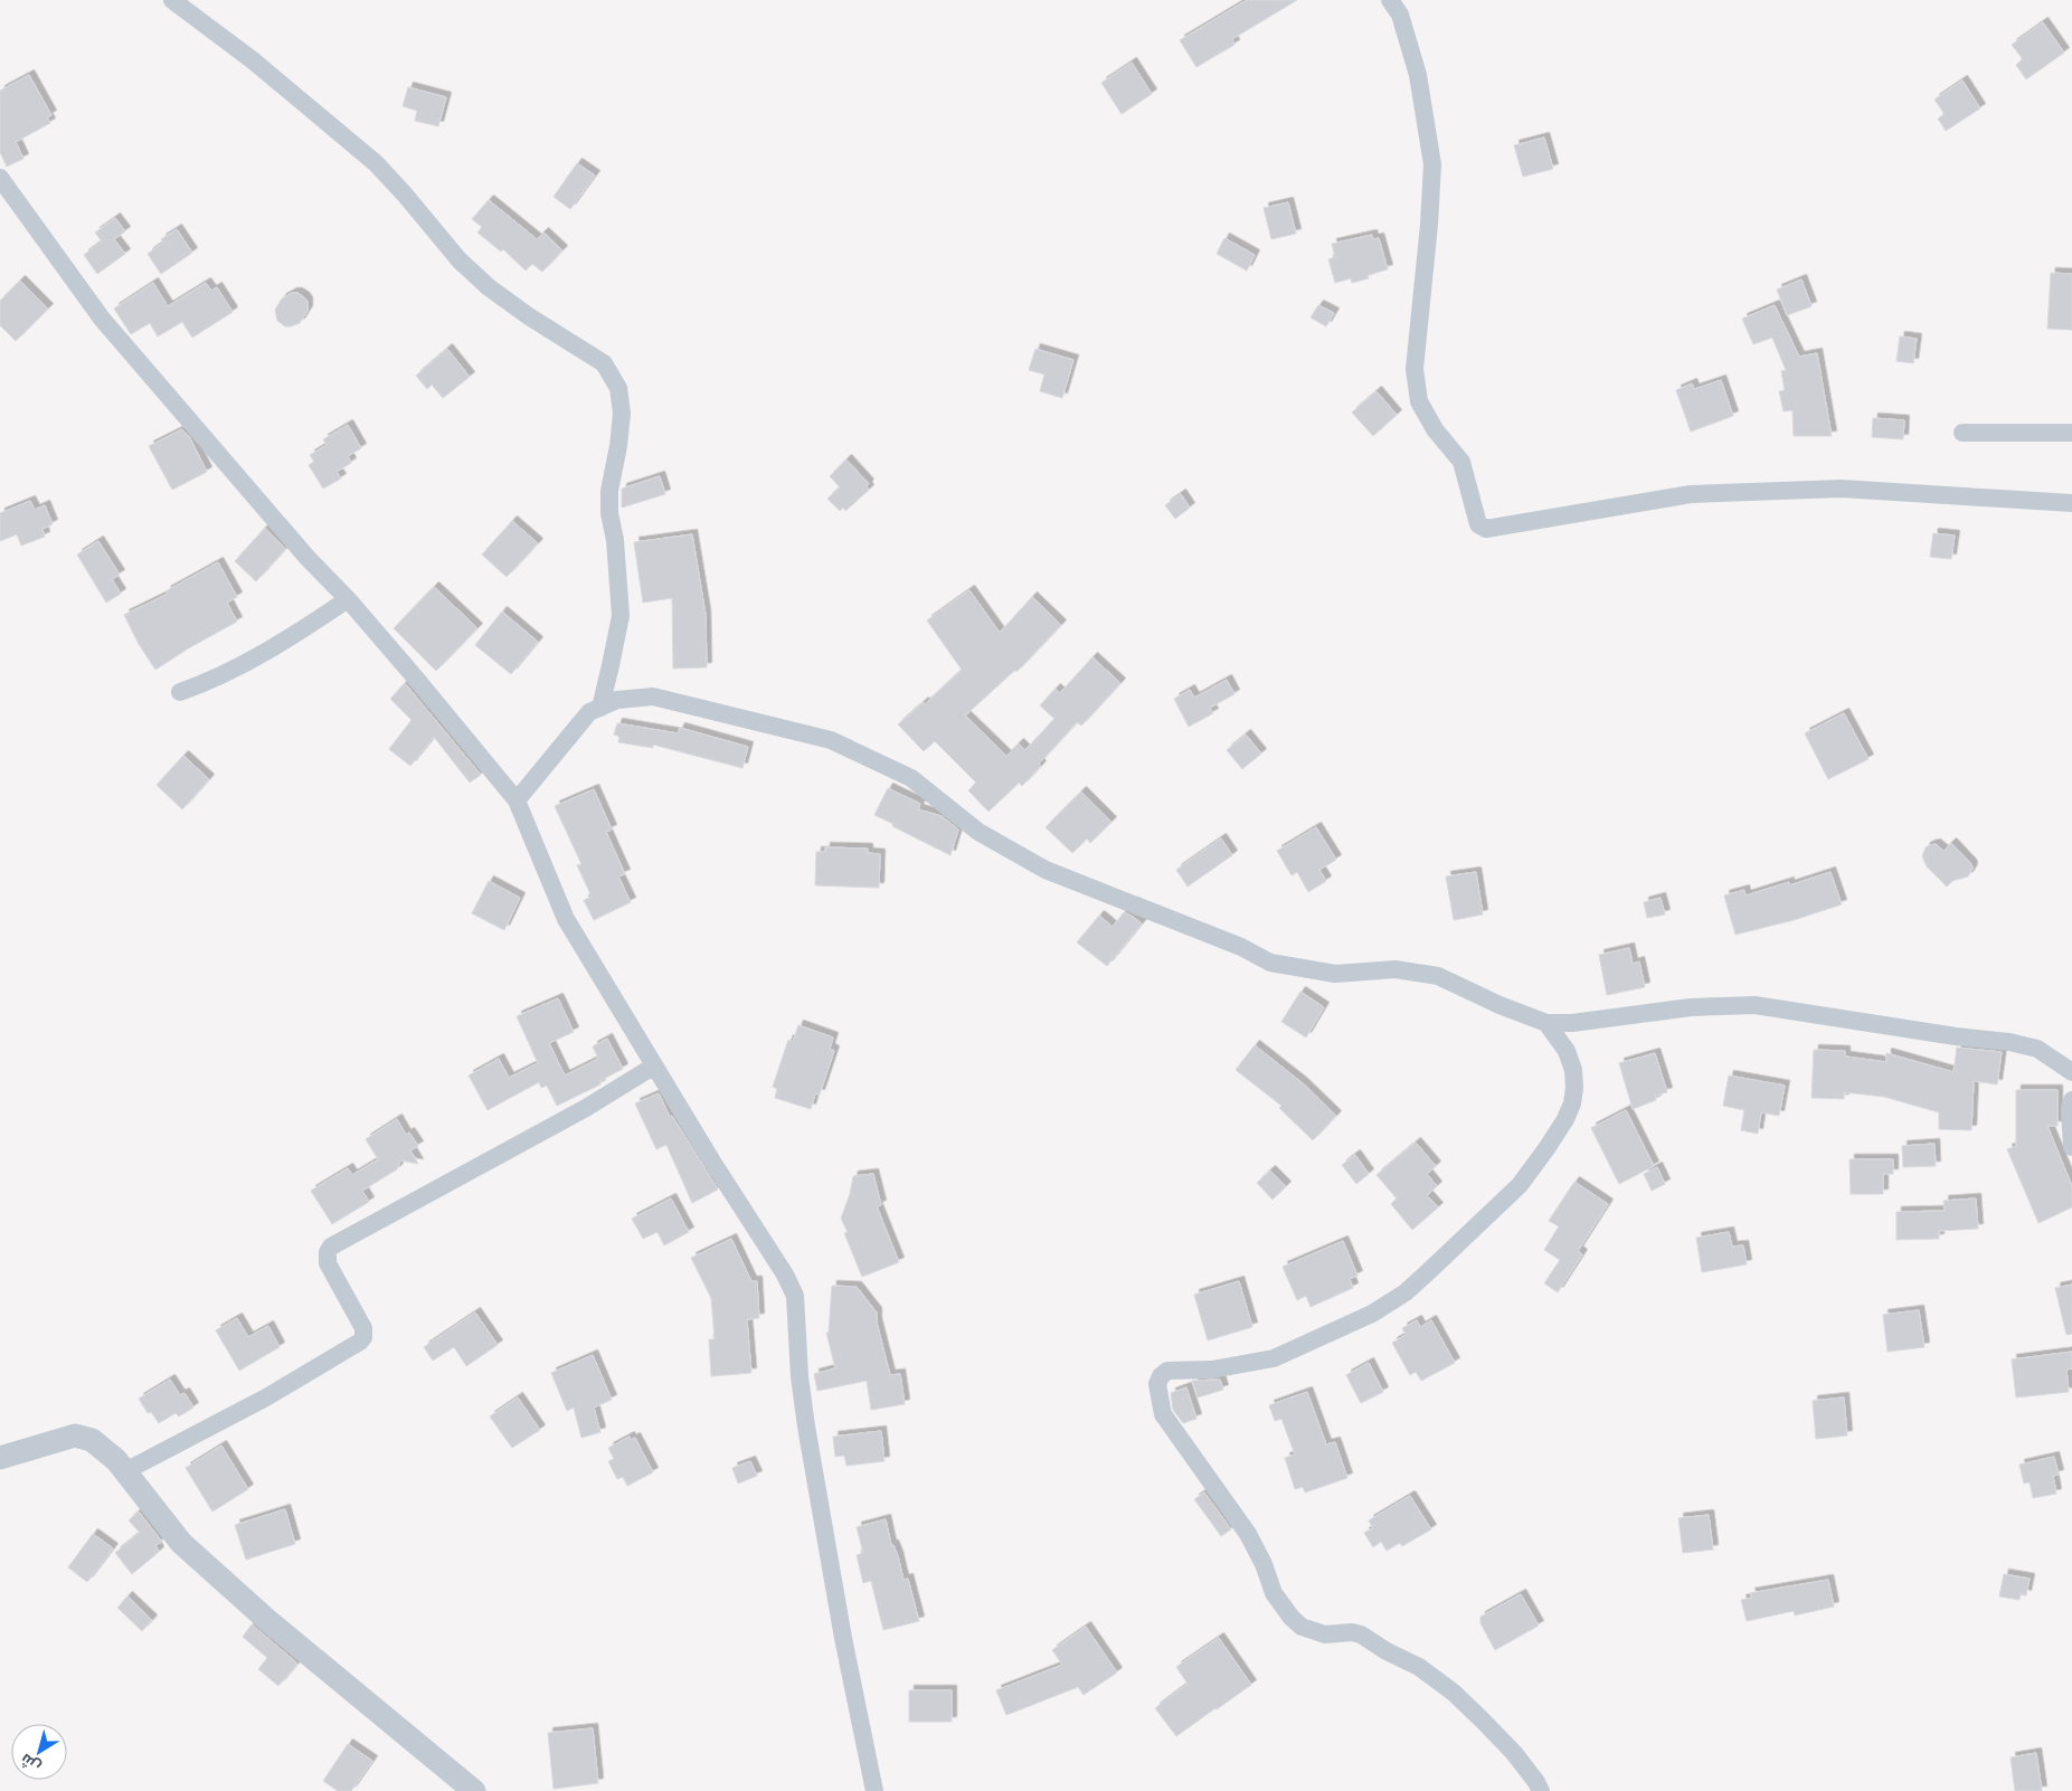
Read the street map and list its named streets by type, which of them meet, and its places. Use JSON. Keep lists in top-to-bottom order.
{
  "north": "bottom left"
}
